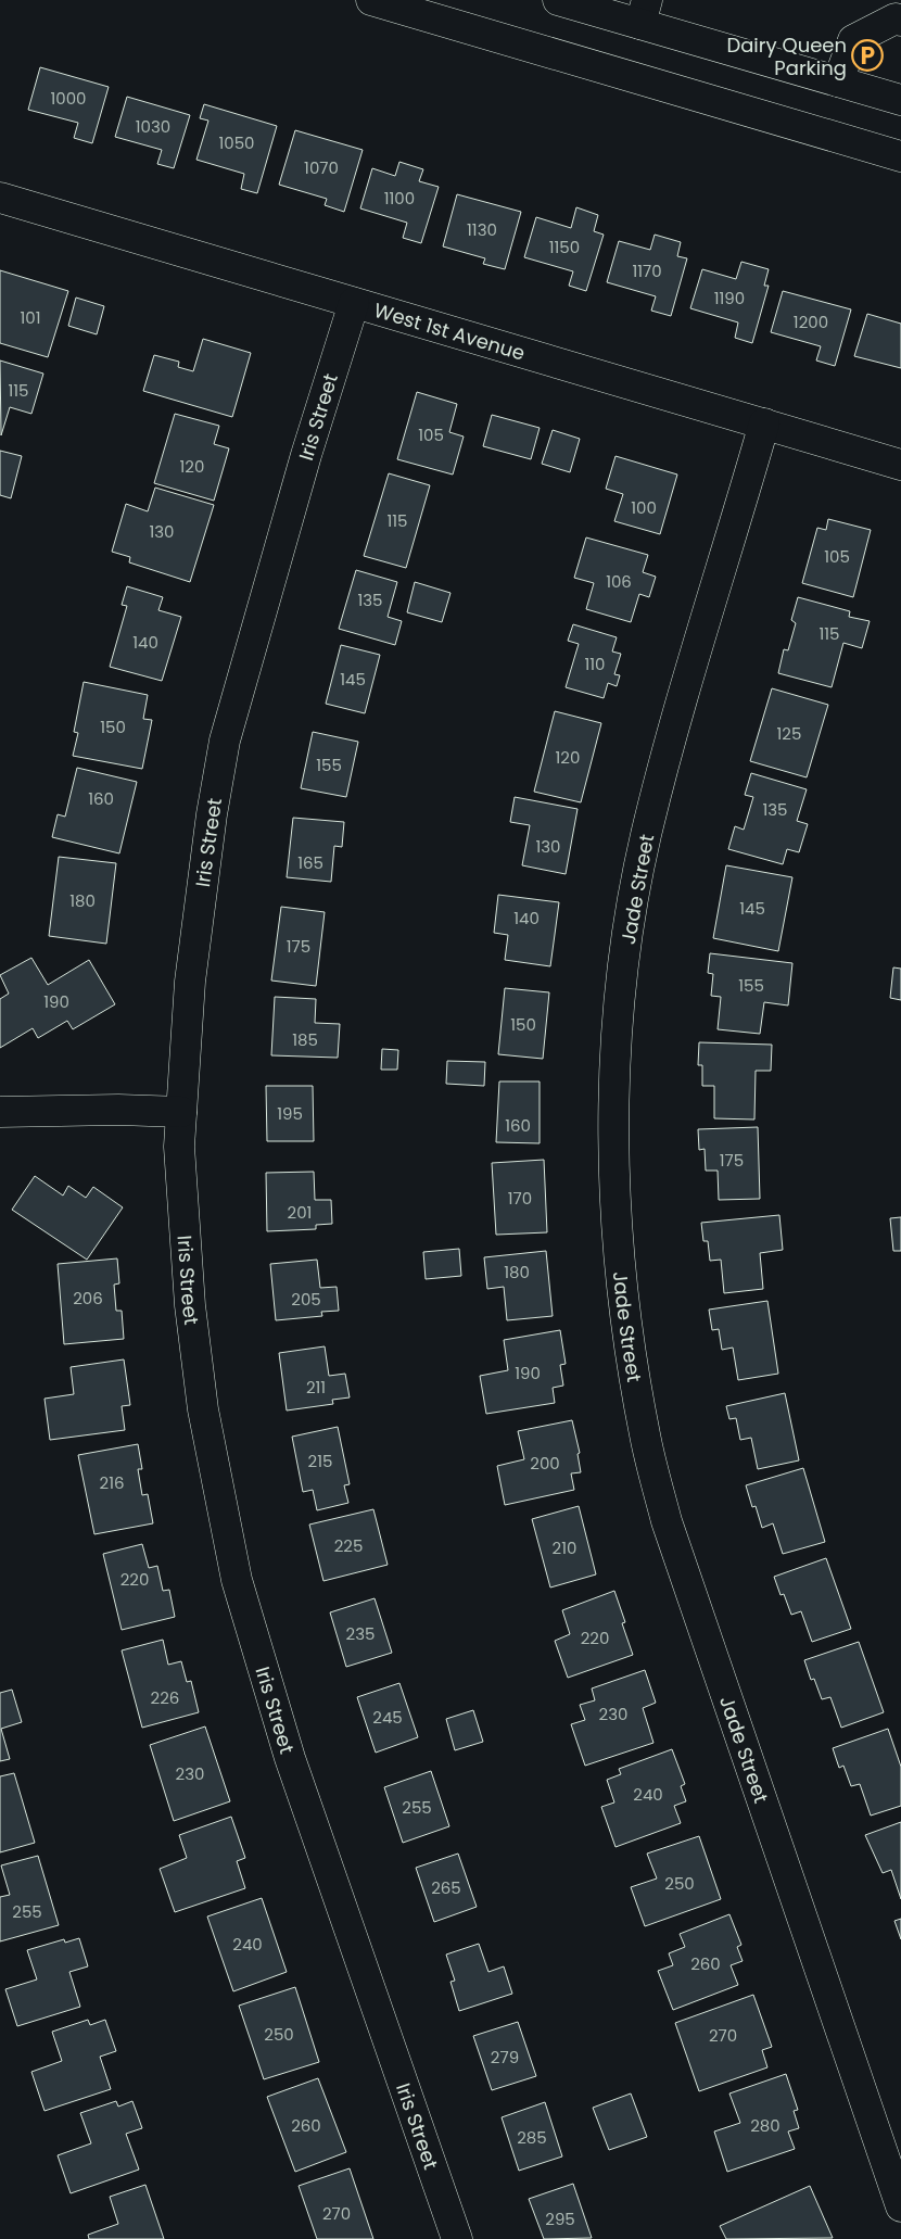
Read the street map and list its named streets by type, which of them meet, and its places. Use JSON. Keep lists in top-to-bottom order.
{
  "streets": {
    "street": ["West 1st Avenue", "Iris Street", "Jade Street"]
  },
  "crossings": [
    ["West 1st Avenue", "Iris Street"],
    ["West 1st Avenue", "Jade Street"]
  ],
  "places": {
    "parking": ["Dairy Queen Parking"]
  },
  "house_numbers": [
    "1000",
    "1030",
    "1050",
    "1070",
    "1100",
    "1130",
    "1150",
    "1170",
    "1190",
    "101",
    "1200",
    "115",
    "105",
    "120",
    "100",
    "115",
    "130",
    "105",
    "106",
    "135",
    "115",
    "140",
    "110",
    "145",
    "150",
    "125",
    "120",
    "155",
    "160",
    "135",
    "130",
    "165",
    "180",
    "145",
    "140",
    "175",
    "155",
    "190",
    "150",
    "185",
    "195",
    "160",
    "175",
    "170",
    "201",
    "180",
    "206",
    "205",
    "190",
    "211",
    "215",
    "200",
    "216",
    "225",
    "210",
    "220",
    "235",
    "220",
    "226",
    "230",
    "245",
    "230",
    "240",
    "255",
    "250",
    "265",
    "255",
    "240",
    "260",
    "250",
    "270",
    "279",
    "260",
    "280",
    "285",
    "270",
    "295"
  ]
}
